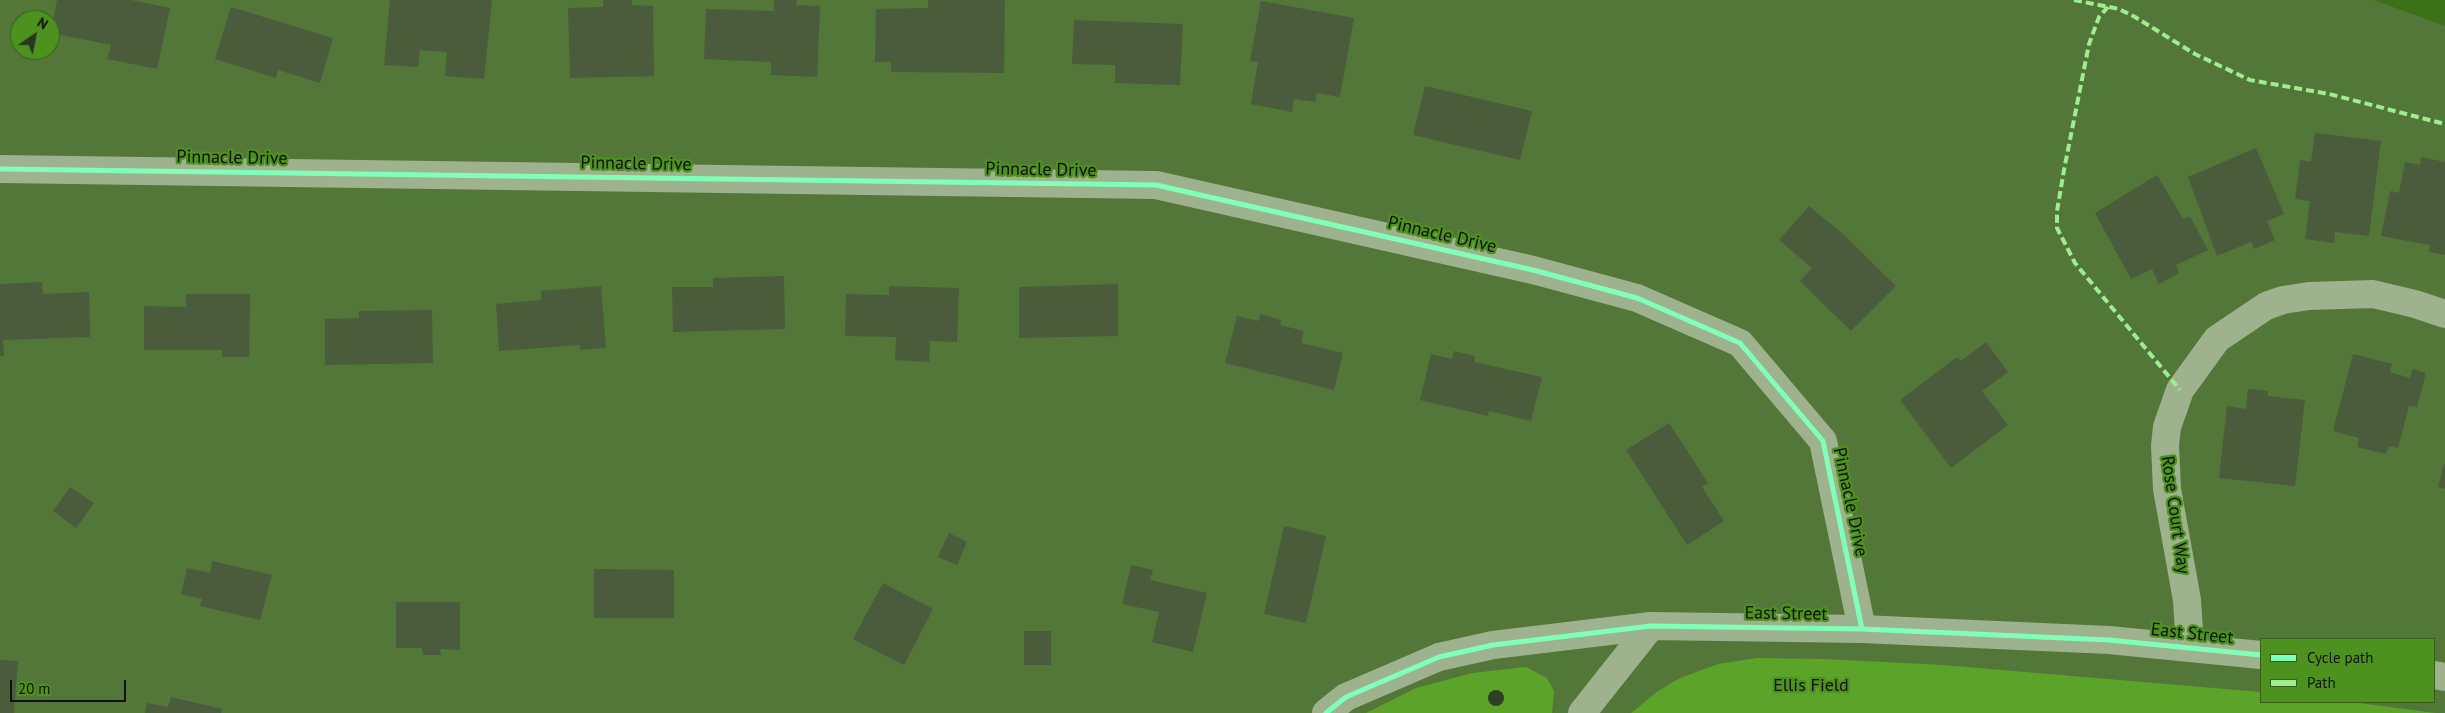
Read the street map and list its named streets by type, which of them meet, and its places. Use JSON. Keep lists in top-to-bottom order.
{
  "streets": {
    "street": ["Pinnacle Drive", "Rose Court Way", "East Street"]
  },
  "crossings": [
    ["Pinnacle Drive", "East Street"],
    ["Rose Court Way", "East Street"]
  ],
  "parks": ["Ellis Field"],
  "legend": ["Cycle path", "Path"],
  "scale_bar": "20 m",
  "north": "top right"
}
